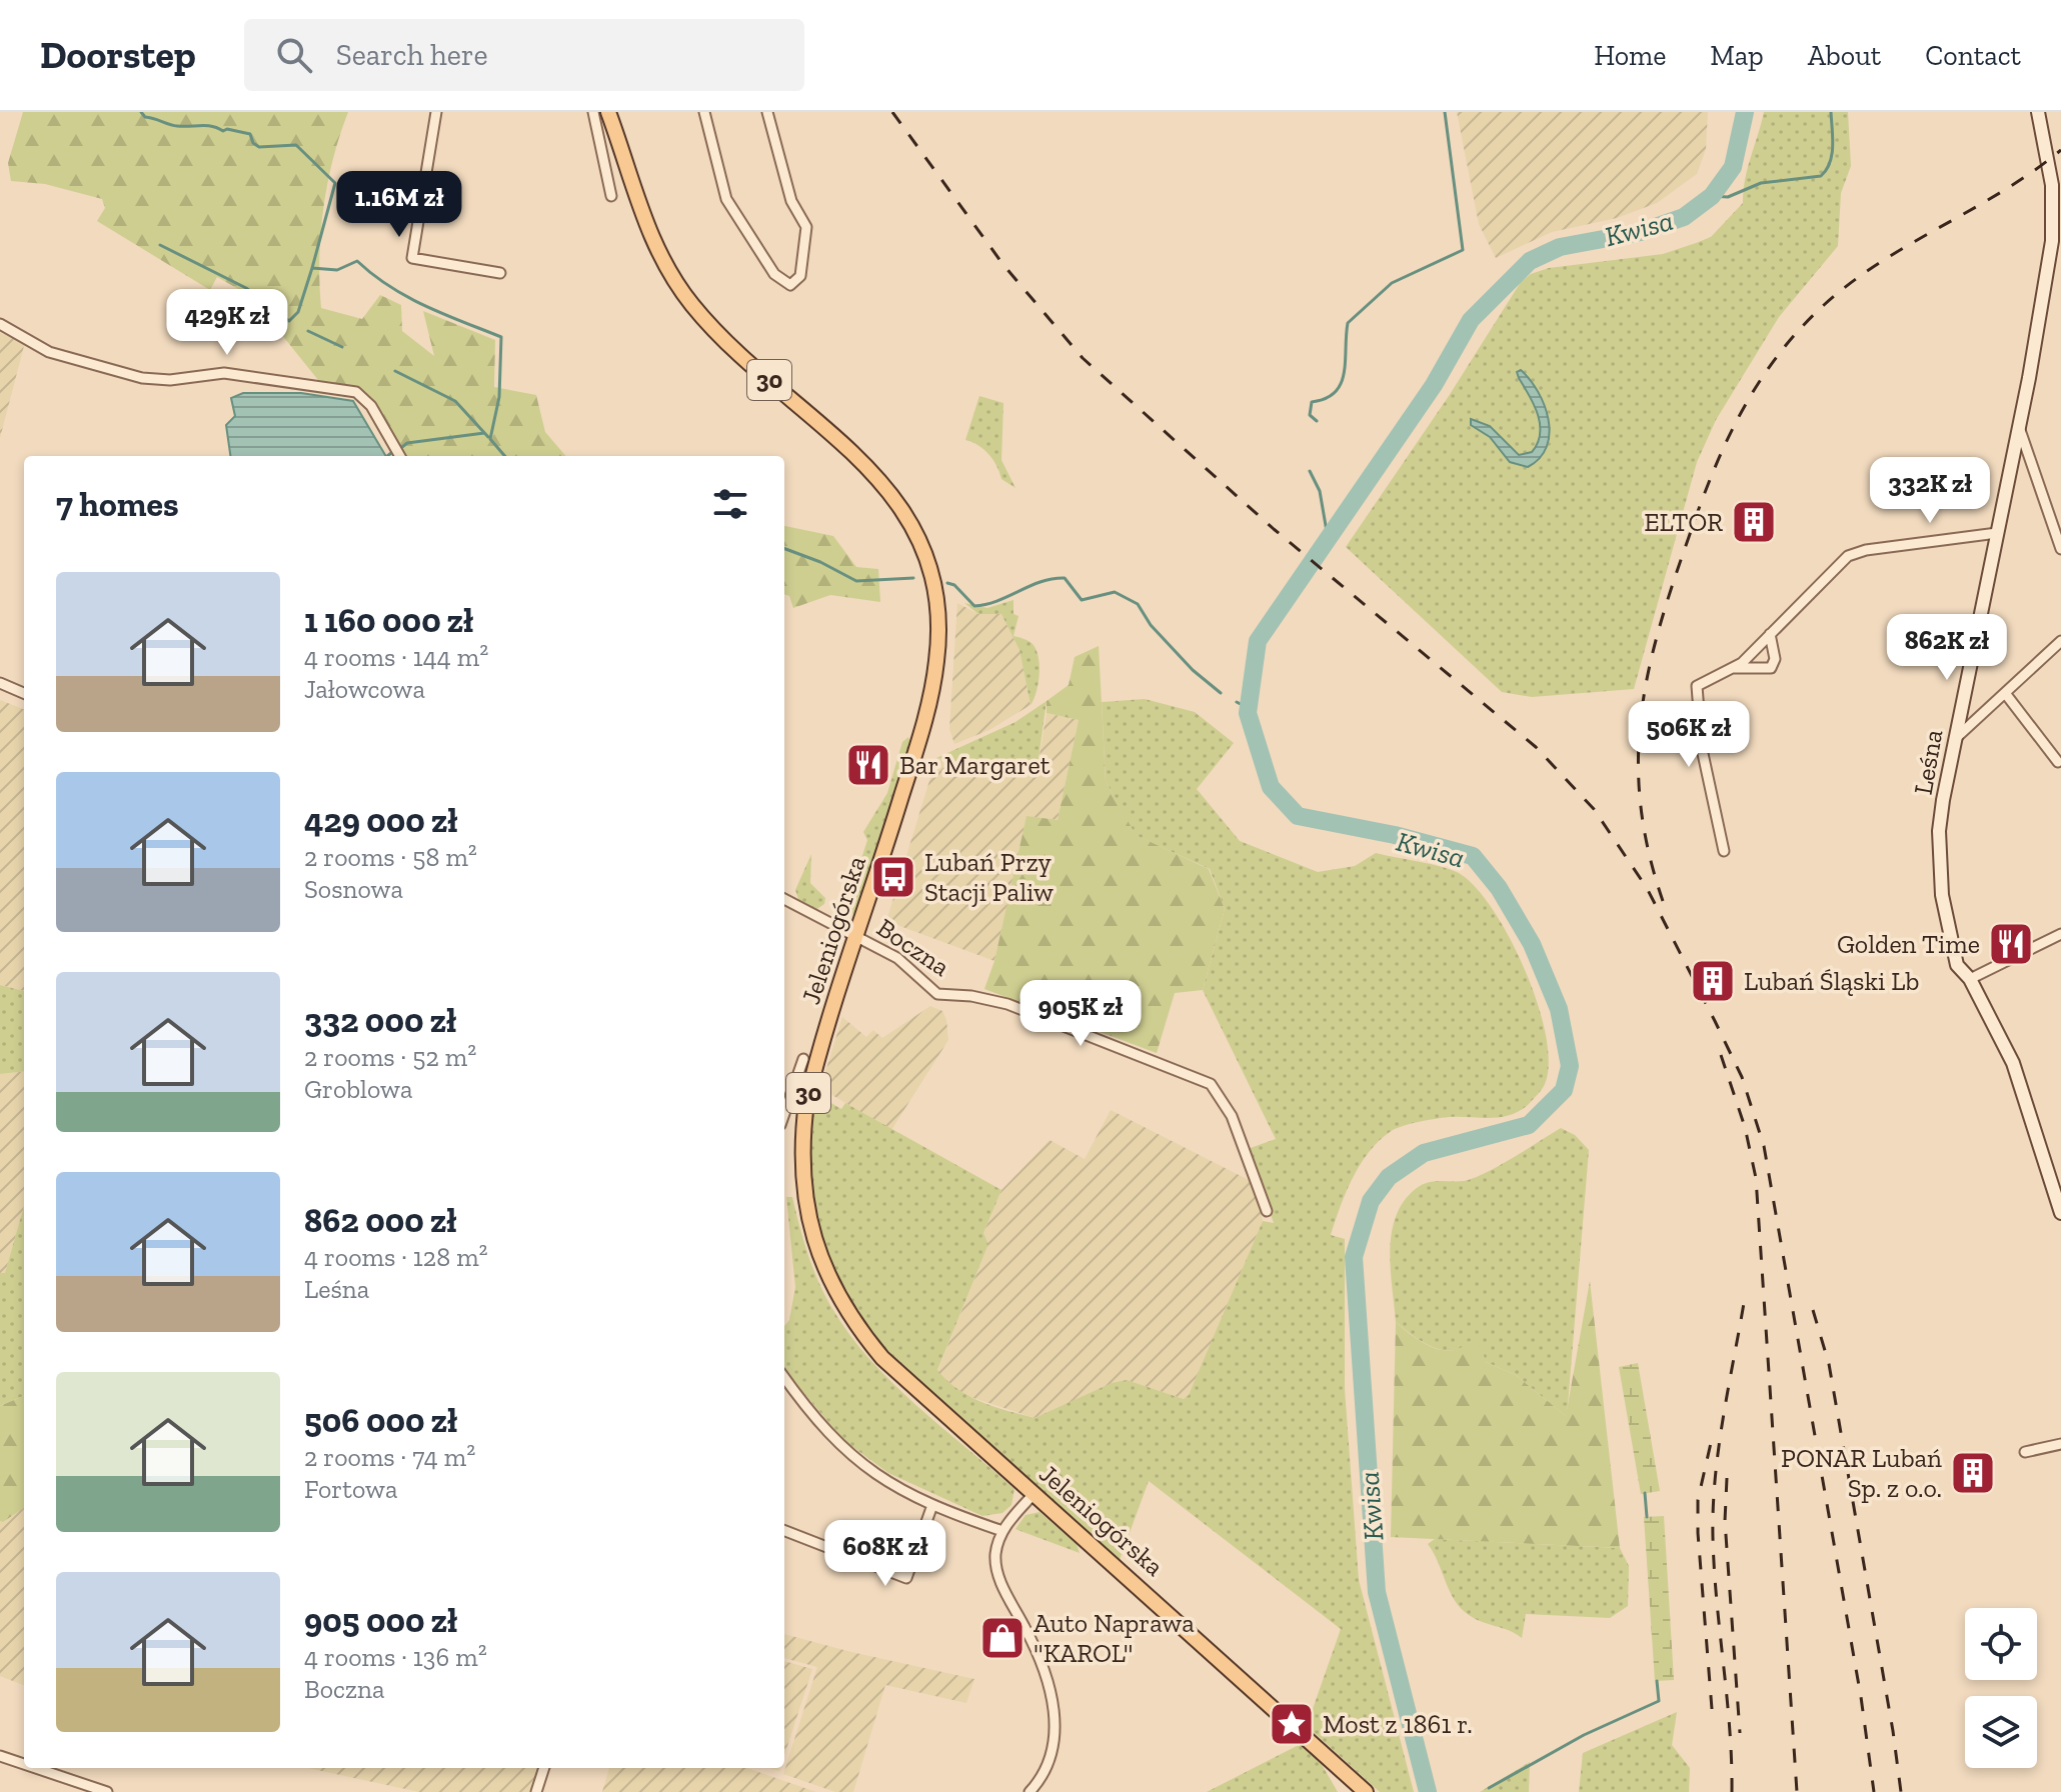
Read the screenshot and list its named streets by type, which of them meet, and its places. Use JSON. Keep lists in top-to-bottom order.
{
  "streets": {
    "main road": ["30", "Leśna", "Jeleniogórska"],
    "street": ["Boczna"]
  },
  "crossings": [
    ["Jeleniogórska", "Boczna"]
  ],
  "water": ["Kwisa"],
  "places": {
    "building": ["ELTOR", "Lubań Śląski Lb", "PONAR Lubań Sp. z o.o."],
    "restaurant": ["Bar Margaret", "Golden Time"],
    "bus stop": ["Lubań Przy Stacji Paliw"],
    "shop": ["Auto Naprawa \"KAROL\""],
    "place": ["Most z 1861 r."]
  },
  "page": {
    "header": "Doorstep",
    "search": "Search here",
    "nav": [
      "Home",
      "Map",
      "About",
      "Contact"
    ],
    "price": [
      "1.16M zł",
      "429K zł",
      "332K zł",
      "862K zł",
      "506K zł",
      "905K zł",
      "608K zł"
    ],
    "heading": "7 homes",
    "list": [
      {
        "name": "1 160 000 zł",
        "note": "4 rooms · 144 m² · Jałowcowa"
      },
      {
        "name": "429 000 zł",
        "note": "2 rooms · 58 m² · Sosnowa"
      },
      {
        "name": "332 000 zł",
        "note": "2 rooms · 52 m² · Groblowa"
      },
      {
        "name": "862 000 zł",
        "note": "4 rooms · 128 m² · Leśna"
      },
      {
        "name": "506 000 zł",
        "note": "2 rooms · 74 m² · Fortowa"
      },
      {
        "name": "905 000 zł",
        "note": "4 rooms · 136 m² · Boczna"
      }
    ]
  }
}
